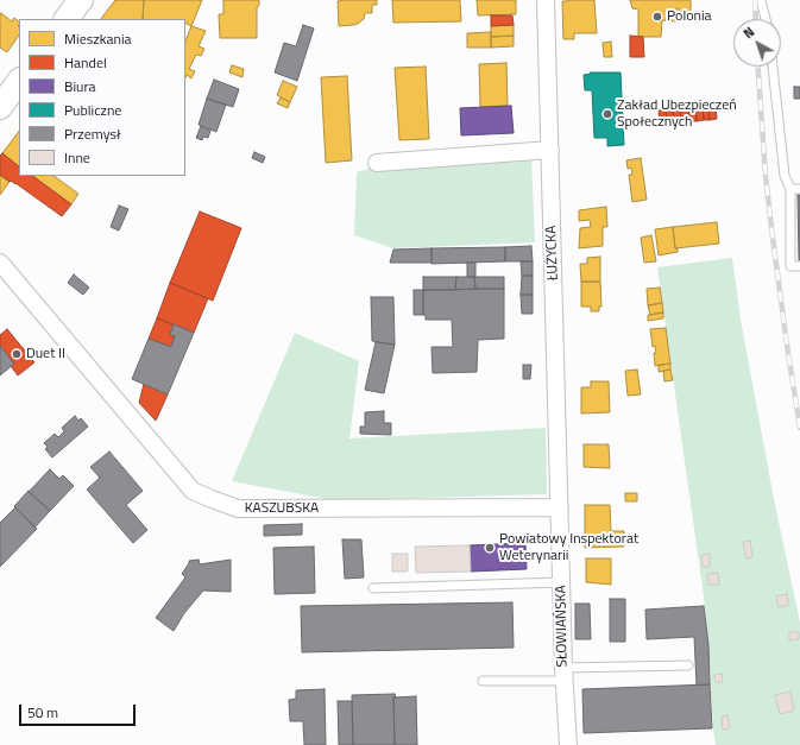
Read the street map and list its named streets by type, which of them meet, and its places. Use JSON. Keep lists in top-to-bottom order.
{
  "streets": {
    "street": ["ŁUŻYCKA", "KASZUBSKA", "SŁOWIAŃSKA"]
  },
  "crossings": [
    ["ŁUŻYCKA", "KASZUBSKA"],
    ["ŁUŻYCKA", "SŁOWIAŃSKA"],
    ["KASZUBSKA", "SŁOWIAŃSKA"]
  ],
  "places": [
    "Polonia",
    "Zakład Ubezpieczeń Społecznych",
    "Duet II",
    "Powiatowy Inspektorat Weterynarii"
  ],
  "legend": [
    "Mieszkania",
    "Handel",
    "Biura",
    "Publiczne",
    "Przemysł",
    "Inne"
  ],
  "scale_bar": "50 m",
  "north": "top left"
}
